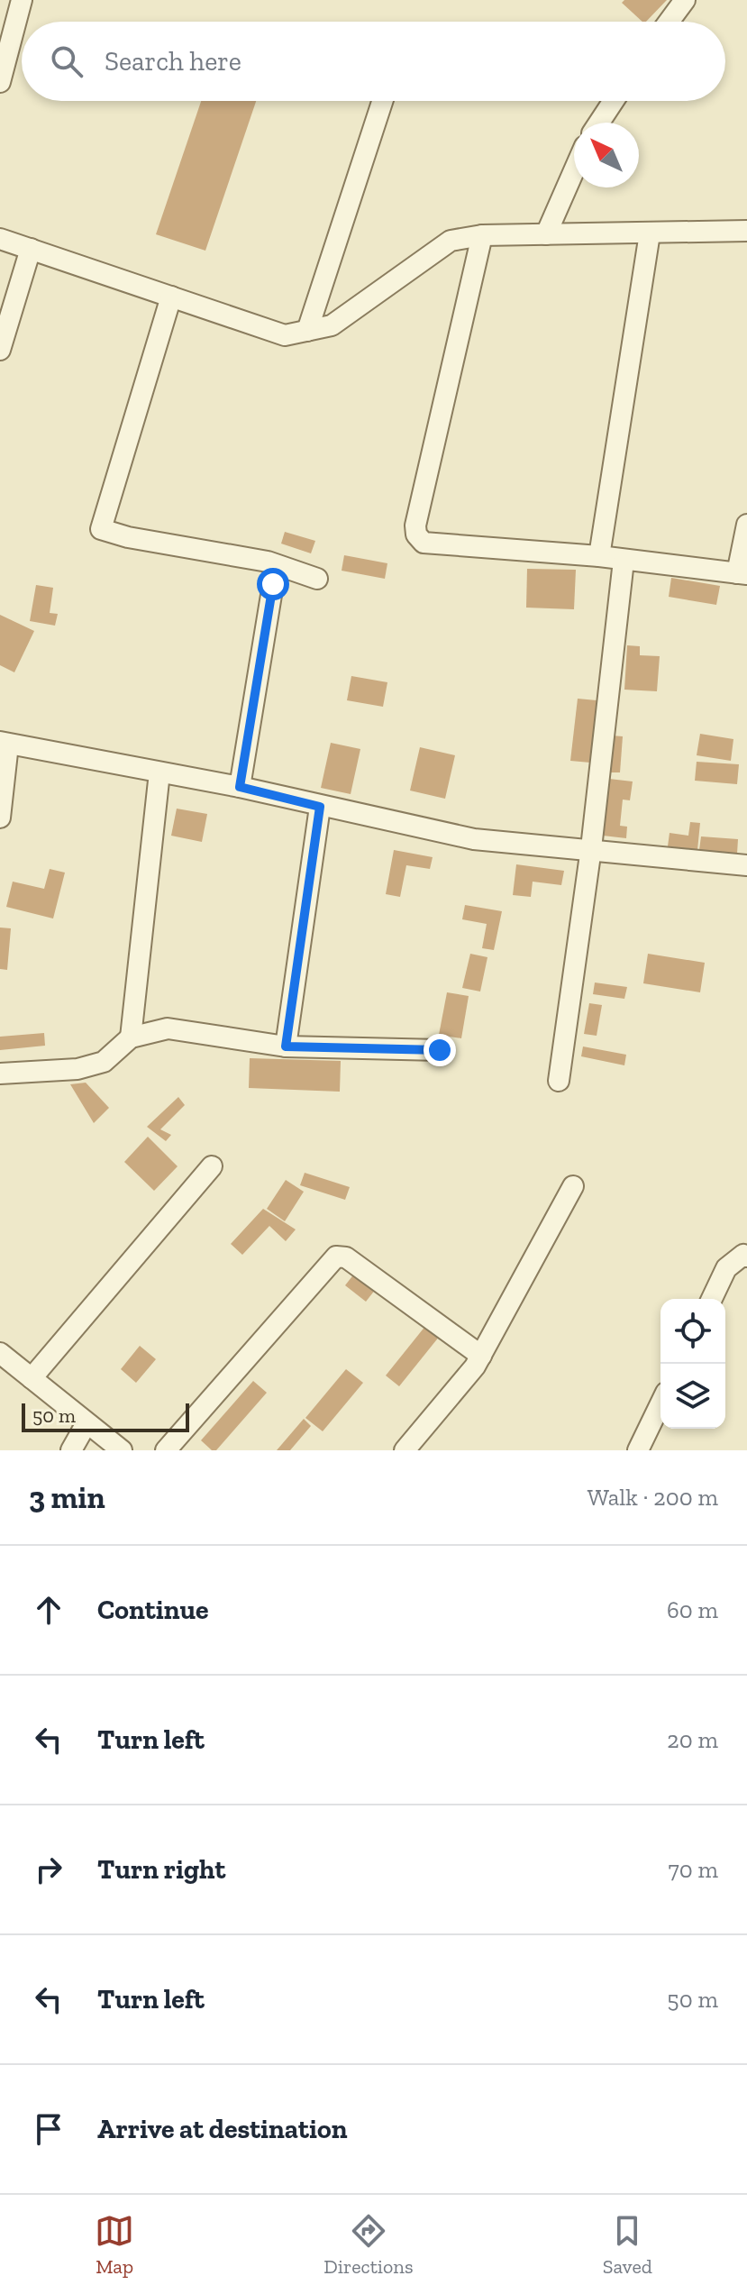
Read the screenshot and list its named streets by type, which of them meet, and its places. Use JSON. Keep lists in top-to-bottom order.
{
  "scale_bar": "50 m",
  "north": "top left",
  "page": {
    "search": "Search here",
    "scale": "50 m",
    "heading": ["3 min", "Walk · 200 m"],
    "list": [
      ["Continue", "60 m"],
      ["Turn left", "20 m"],
      ["Turn right", "70 m"],
      ["Turn left", "50 m"],
      "Arrive at destination"
    ],
    "nav": ["Map", "Directions", "Saved"]
  }
}
